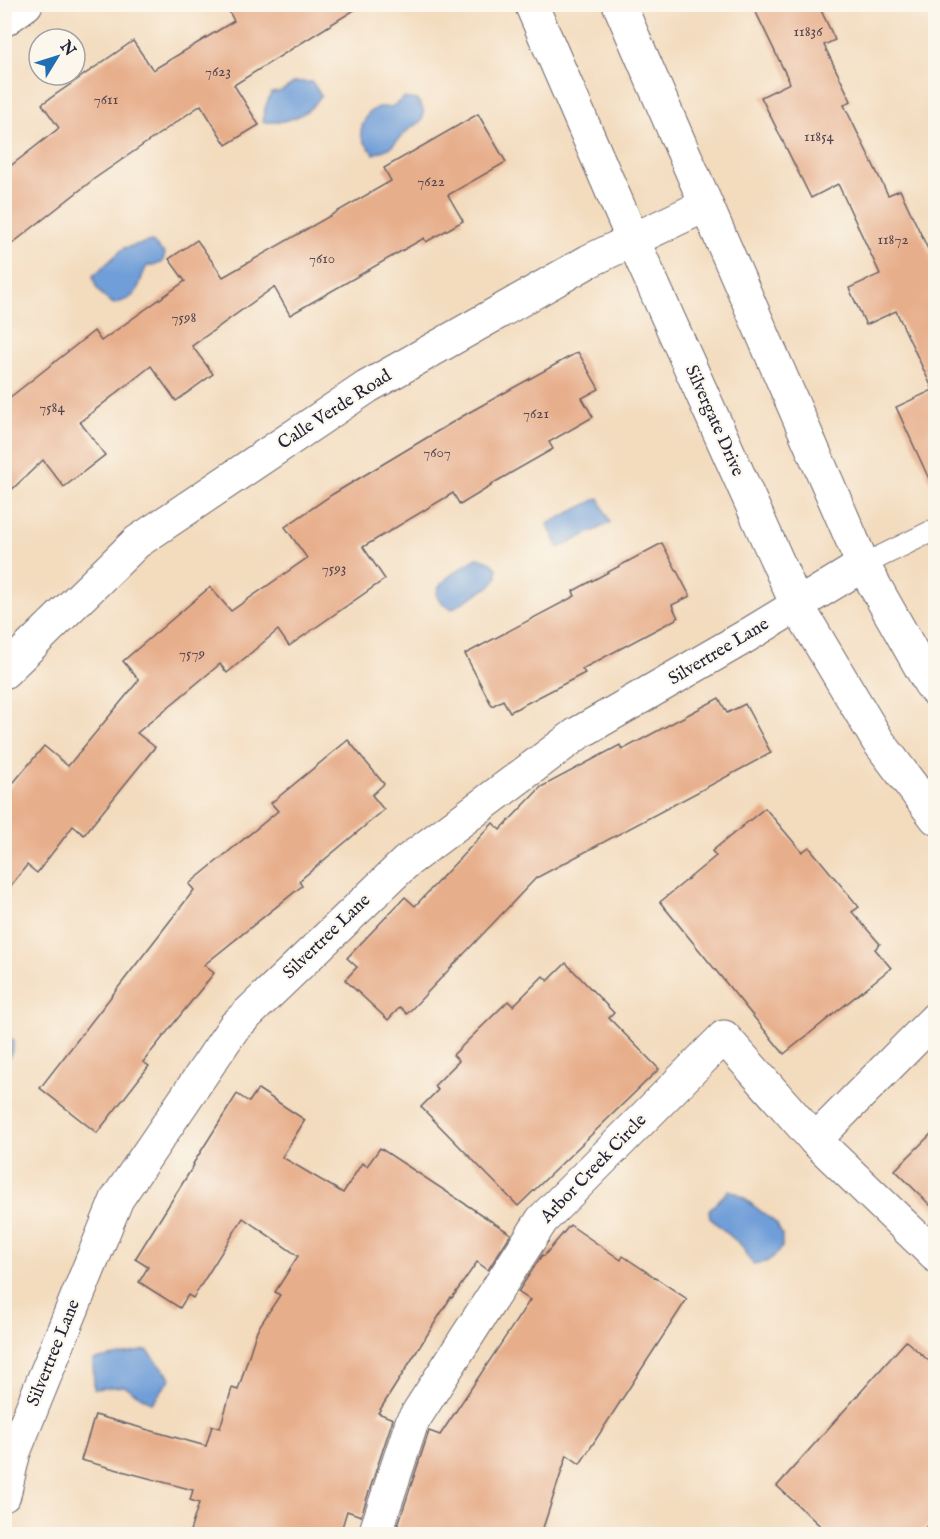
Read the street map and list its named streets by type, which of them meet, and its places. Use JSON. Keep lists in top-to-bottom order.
{
  "streets": {
    "street": [
      "Calle Verde Road",
      "Silvergate Drive",
      "Silvertree Lane",
      "Arbor Creek Circle"
    ]
  },
  "crossings": [
    ["Calle Verde Road", "Silvergate Drive"],
    ["Silvergate Drive", "Silvertree Lane"]
  ],
  "house_numbers": [
    "11836",
    "7623",
    "7611",
    "11854",
    "7622",
    "11872",
    "7610",
    "7598",
    "7584",
    "7621",
    "7607",
    "7593",
    "7579"
  ],
  "north": "top right"
}
